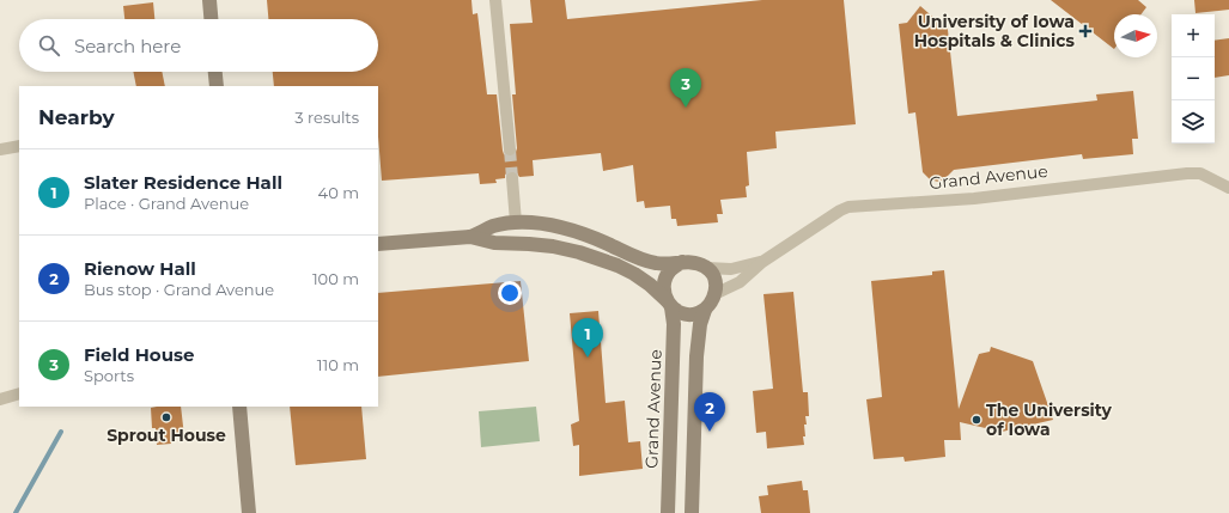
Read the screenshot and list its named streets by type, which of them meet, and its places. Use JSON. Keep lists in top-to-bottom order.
{
  "streets": {
    "main road": ["Grand Avenue"]
  },
  "places": {
    "health": ["University of Iowa Hospitals & Clinics"],
    "other": ["Sprout House", "The University of Iowa"]
  },
  "north": "right",
  "page": {
    "map_buttons": ["+", "−"],
    "search": "Search here",
    "pins": ["3", "1", "2"],
    "heading": ["Nearby", "3 results"],
    "list": [
      {
        "mark": "1",
        "name": "Slater Residence Hall",
        "note": "Place · Grand Avenue",
        "value": "40 m"
      },
      {
        "mark": "2",
        "name": "Rienow Hall",
        "note": "Bus stop · Grand Avenue",
        "value": "100 m"
      },
      {
        "mark": "3",
        "name": "Field House",
        "note": "Sports",
        "value": "110 m"
      }
    ]
  }
}
